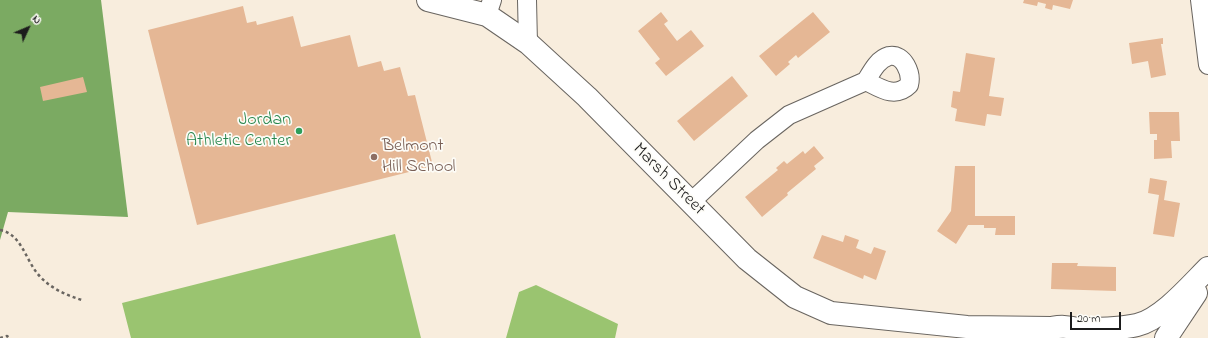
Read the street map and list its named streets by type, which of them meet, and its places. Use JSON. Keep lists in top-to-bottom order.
{
  "streets": {
    "street": ["Marsh Street"]
  },
  "places": ["Jordan Athletic Center", "Belmont Hill School"],
  "scale_bar": "20 m",
  "north": "top right"
}
